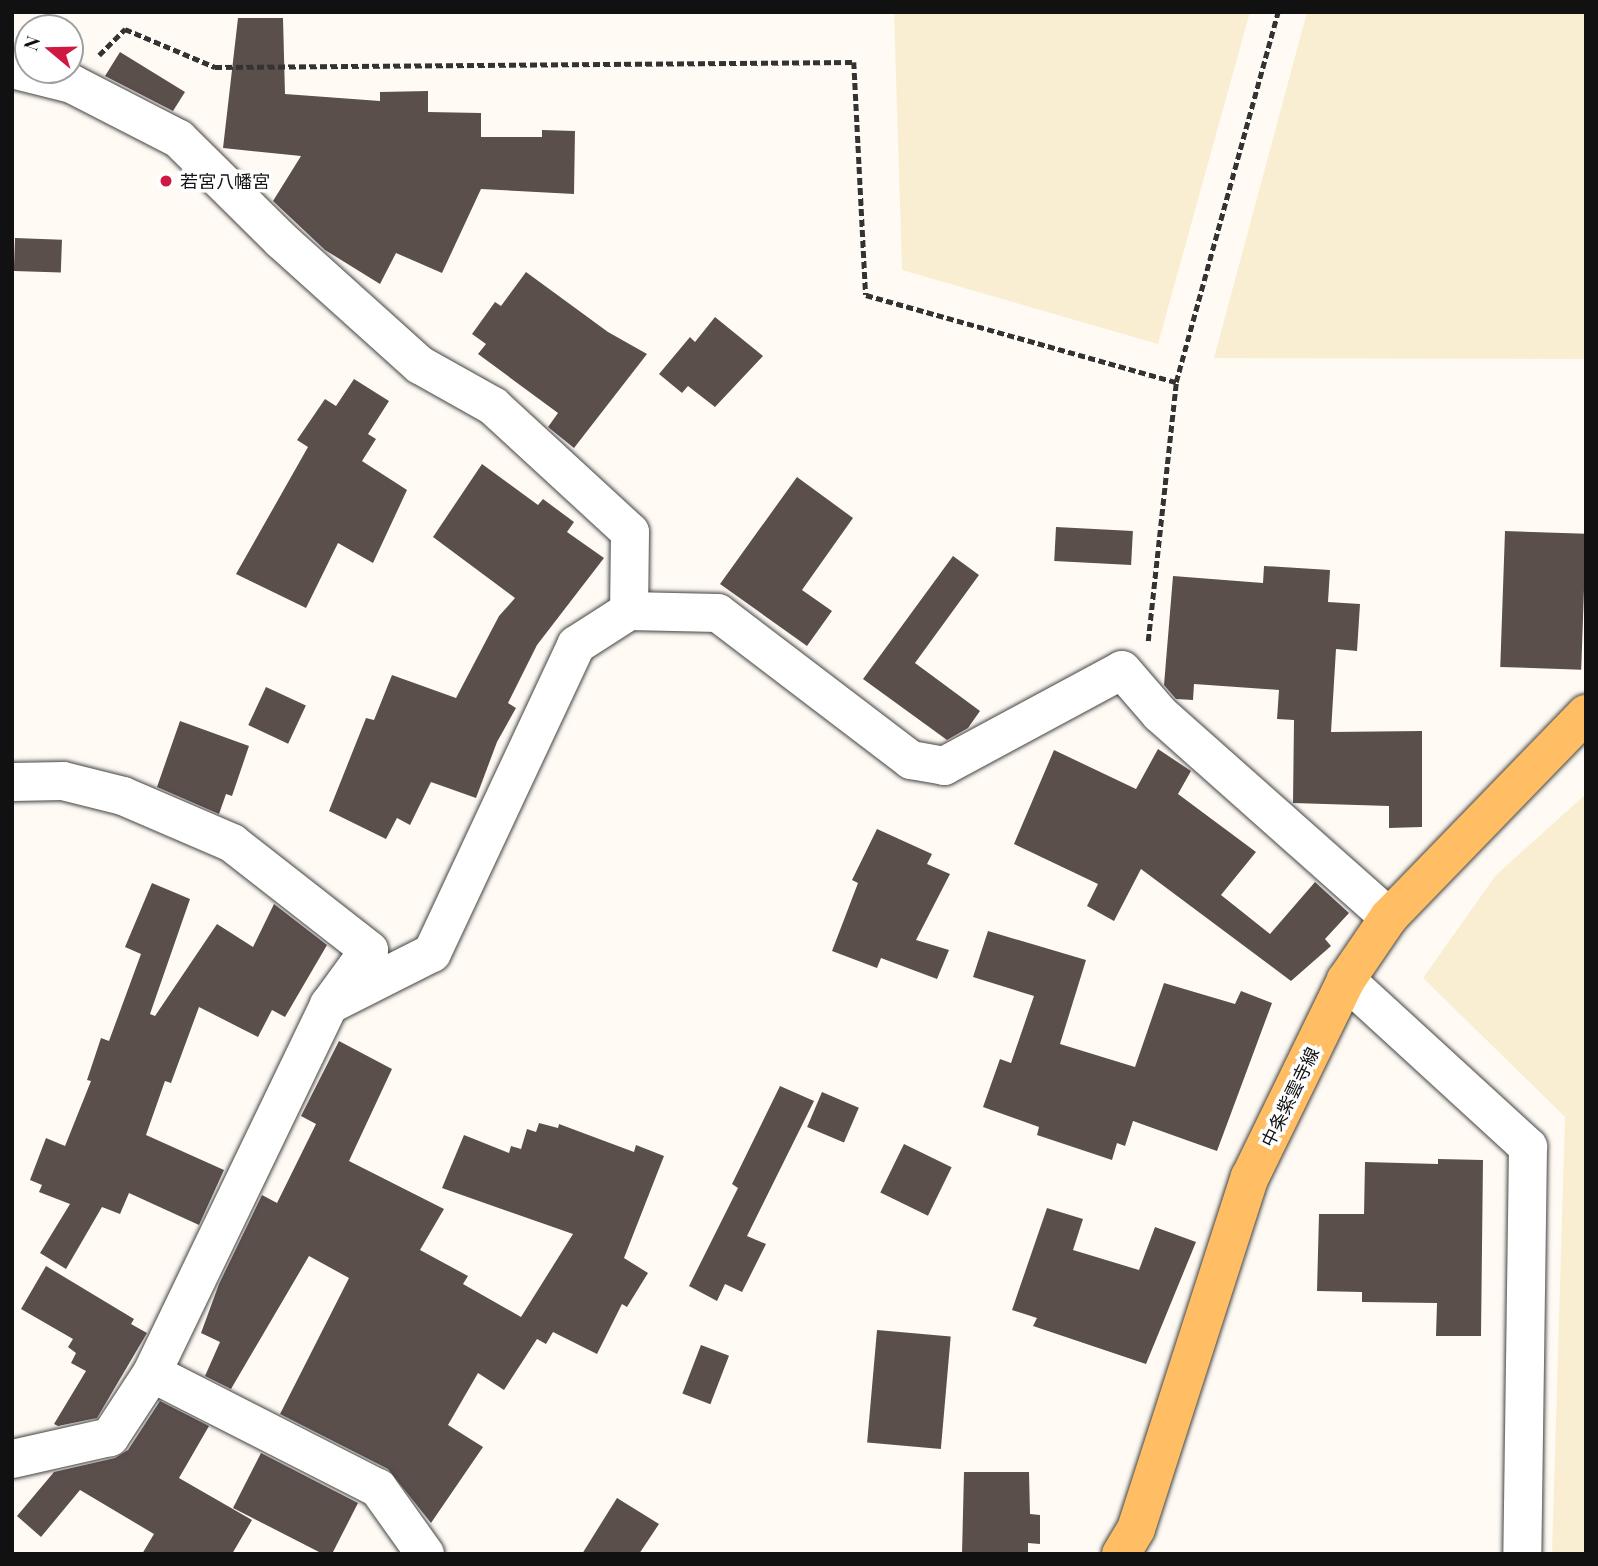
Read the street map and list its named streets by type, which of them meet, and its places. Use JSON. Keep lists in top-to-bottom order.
{
  "streets": {
    "main road": ["中条紫雲寺線"]
  },
  "places": ["若宮八幡宮"],
  "north": "left"
}
